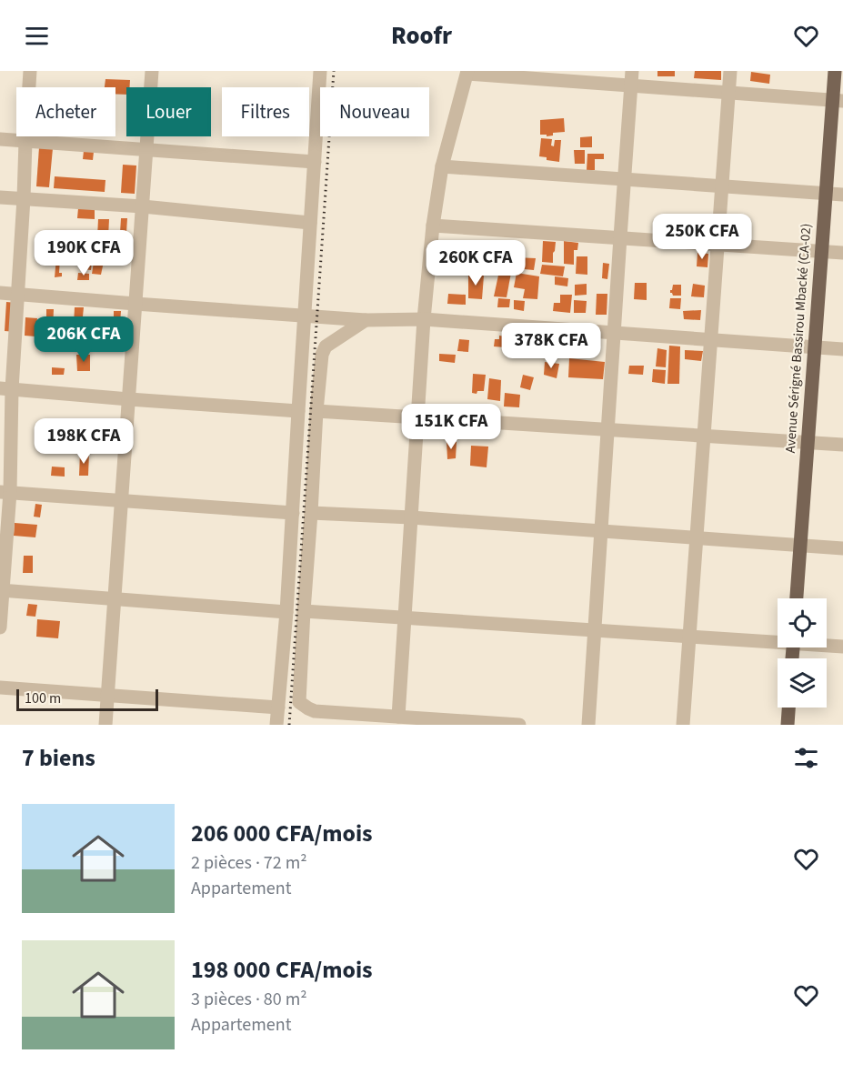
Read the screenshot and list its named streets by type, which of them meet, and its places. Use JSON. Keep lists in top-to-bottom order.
{
  "streets": {
    "main road": ["Avenue Sérigné Bassirou Mbacké (CA-02)"]
  },
  "scale_bar": "100 m",
  "page": {
    "header": "Roofr",
    "chip": [
      "Acheter",
      "Louer",
      "Filtres",
      "Nouveau"
    ],
    "price": [
      "250K CFA",
      "190K CFA",
      "260K CFA",
      "206K CFA",
      "378K CFA",
      "151K CFA",
      "198K CFA"
    ],
    "scale": "100 m",
    "heading": "7 biens",
    "list": [
      {
        "name": "206 000 CFA/mois",
        "note": "2 pièces · 72 m² · Appartement"
      },
      {
        "name": "198 000 CFA/mois",
        "note": "3 pièces · 80 m² · Appartement"
      }
    ]
  }
}
